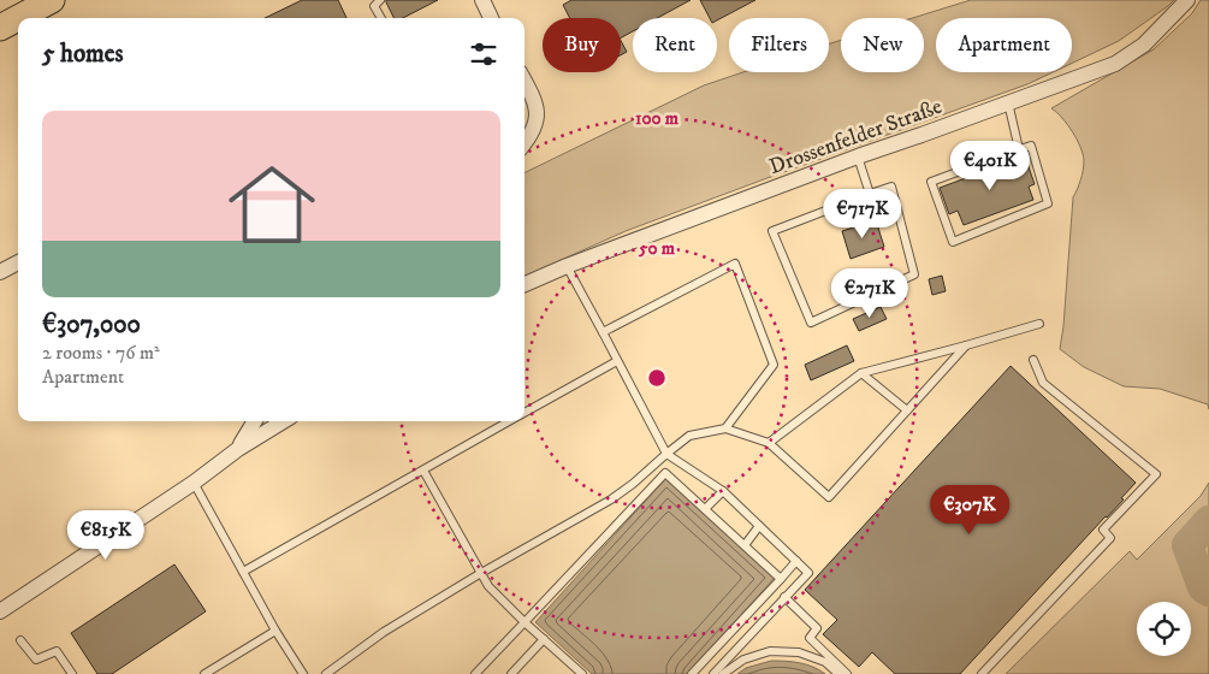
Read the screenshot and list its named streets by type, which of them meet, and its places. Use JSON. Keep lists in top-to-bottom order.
{
  "streets": {
    "street": ["Drossenfelder Straße"]
  },
  "page": {
    "chip": [
      "Buy",
      "Rent",
      "Filters",
      "New",
      "Apartment"
    ],
    "heading": "5 homes",
    "list": [
      {
        "name": "€307,000",
        "note": "2 rooms · 76 m² · Apartment"
      }
    ],
    "price": [
      "€401K",
      "€717K",
      "€271K",
      "€307K",
      "€815K"
    ]
  },
  "rings": ["100 m", "50 m"]
}
